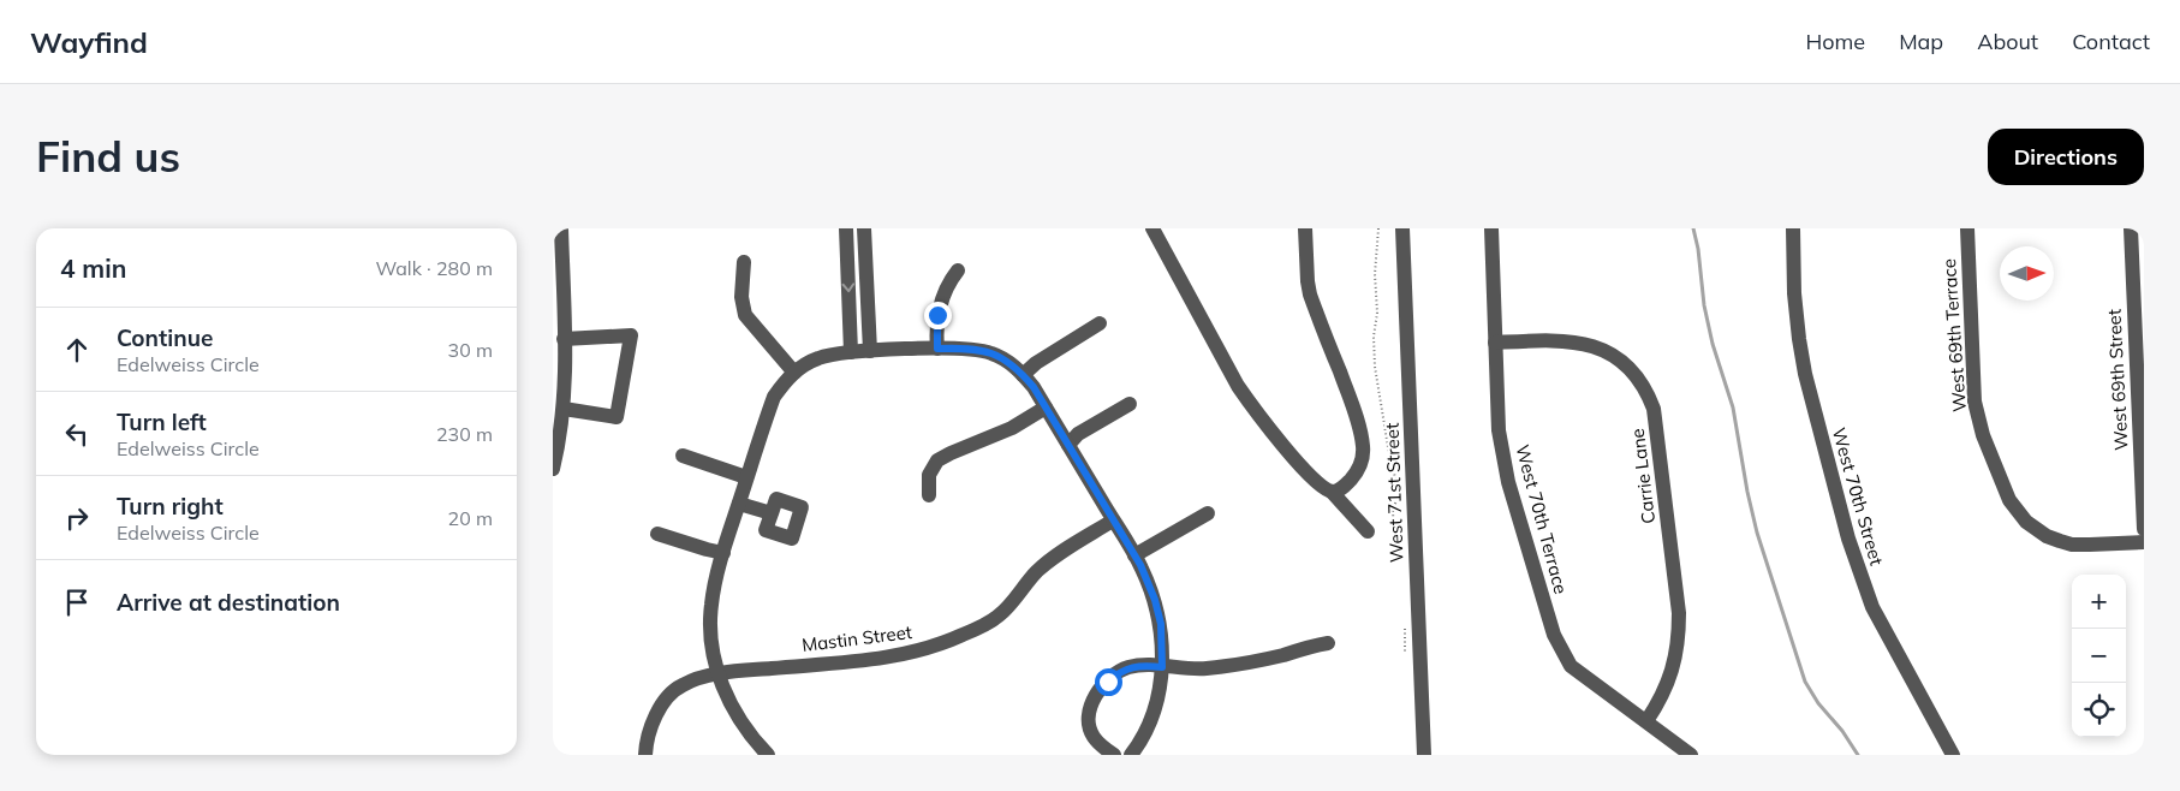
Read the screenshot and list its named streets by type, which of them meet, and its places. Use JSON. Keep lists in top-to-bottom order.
{
  "streets": {
    "street": [
      "West 69th Terrace",
      "West 69th Street",
      "Carrie Lane",
      "West 71st Street",
      "West 70th Street",
      "West 70th Terrace",
      "Mastin Street"
    ]
  },
  "crossings": [
    ["Carrie Lane", "West 70th Terrace"]
  ],
  "north": "right",
  "page": {
    "header": "Wayfind",
    "nav": [
      "Home",
      "Map",
      "About",
      "Contact"
    ],
    "buttons": "Directions",
    "title": "Find us",
    "heading": ["4 min", "Walk · 280 m"],
    "list": [
      ["Continue", "Edelweiss Circle", "30 m"],
      ["Turn left", "Edelweiss Circle", "230 m"],
      ["Turn right", "Edelweiss Circle", "20 m"],
      "Arrive at destination"
    ],
    "map_buttons": ["+", "−"]
  }
}
